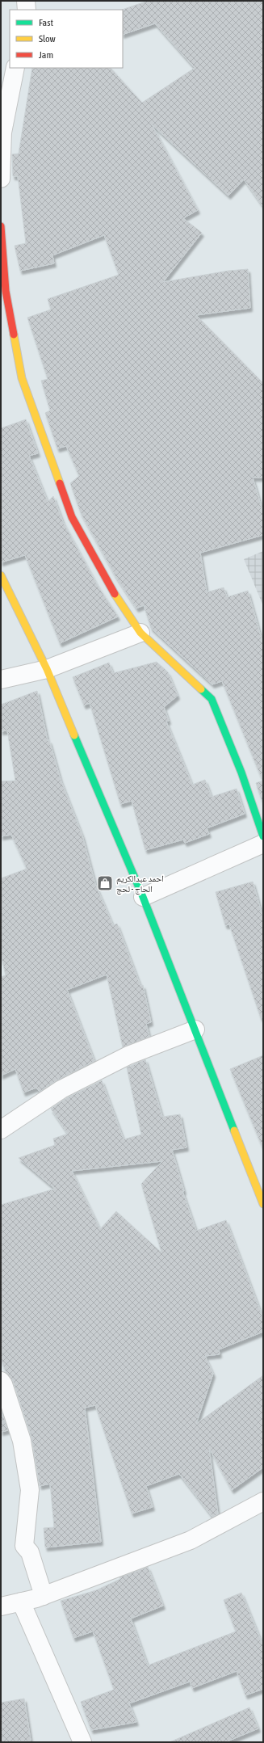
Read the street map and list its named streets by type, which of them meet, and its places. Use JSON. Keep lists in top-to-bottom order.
{
  "places": {
    "shop": ["احمد عبدالكريم الحاج - لحج"]
  },
  "legend": ["Fast", "Slow", "Jam"]
}
